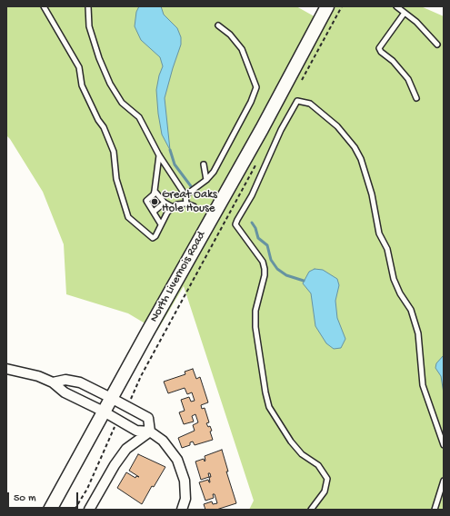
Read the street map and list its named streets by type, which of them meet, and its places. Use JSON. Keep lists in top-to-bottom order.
{
  "streets": {
    "main road": ["North Livernois Road"]
  },
  "places": ["Great Oaks Hole House"],
  "scale_bar": "50 m"
}
